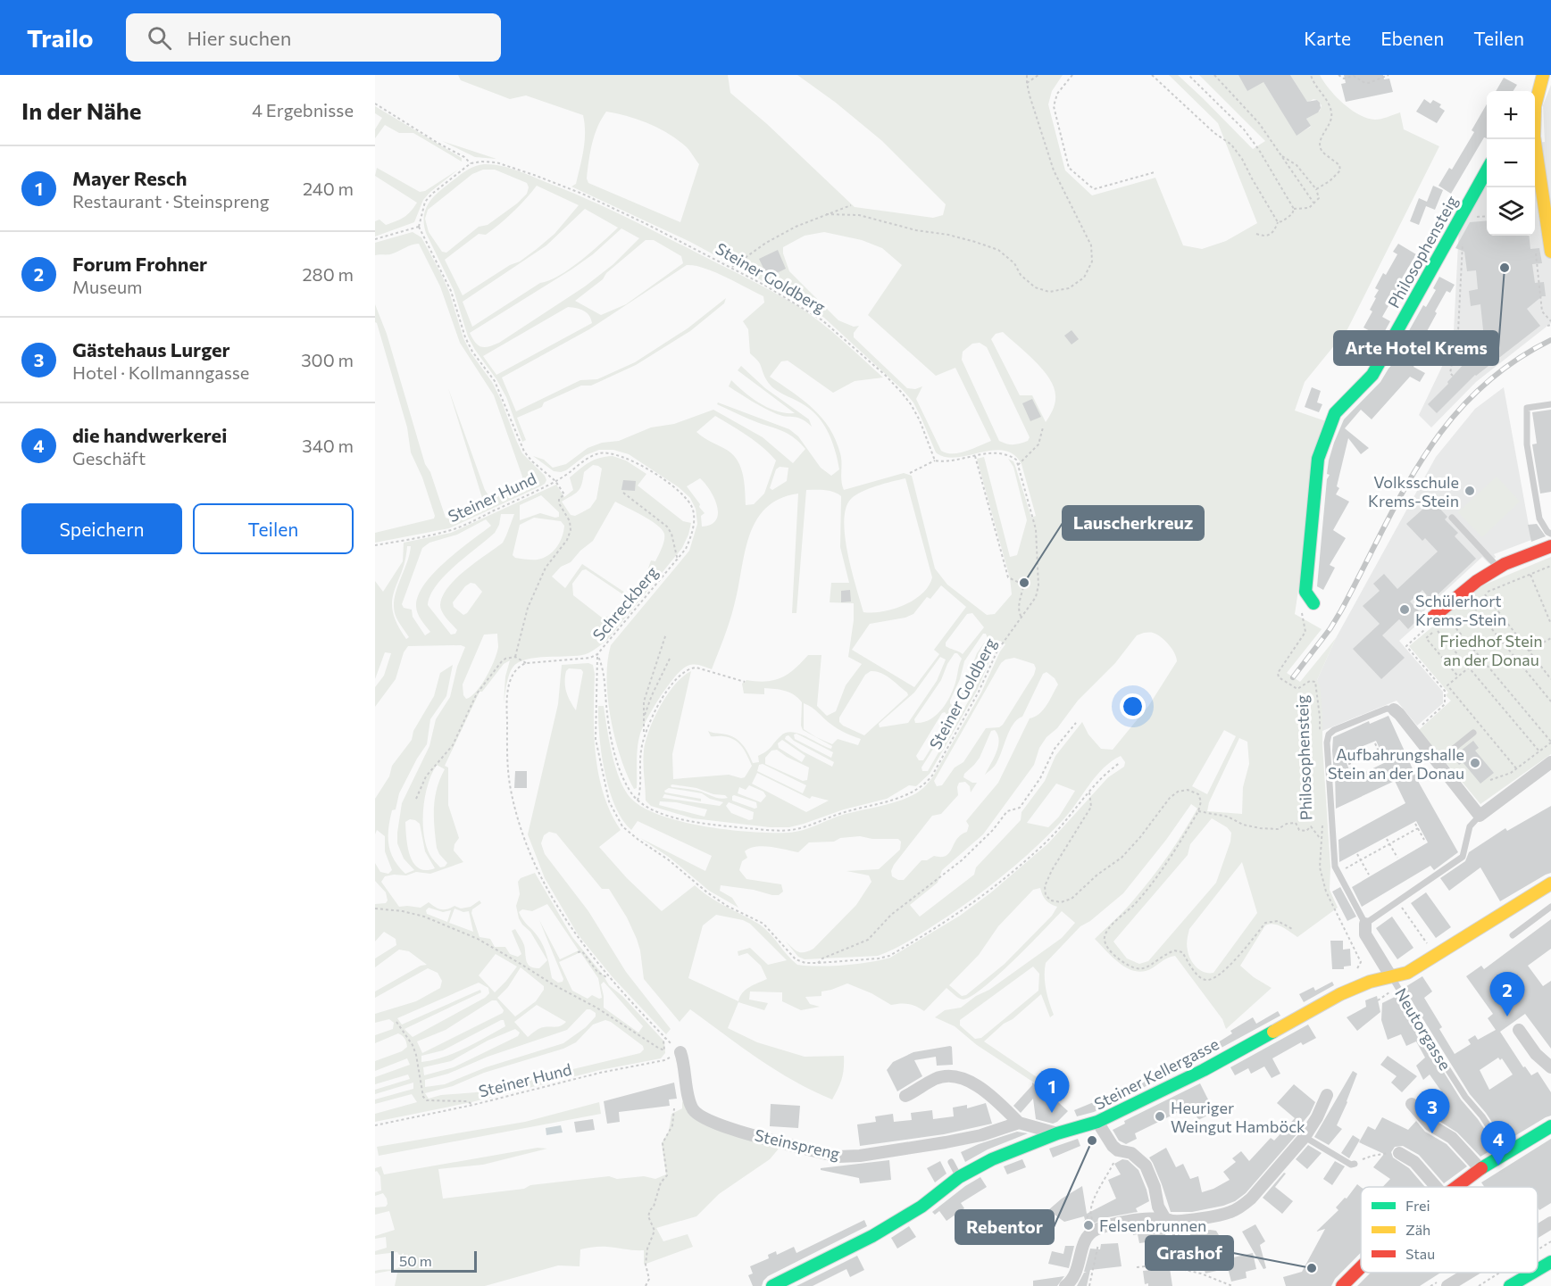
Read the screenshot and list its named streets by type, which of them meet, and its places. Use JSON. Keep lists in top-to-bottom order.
{
  "streets": {
    "street": ["Philosophensteig", "Steiner Kellergasse", "Steinspreng"],
    "lane": ["Neutorgasse"],
    "path": ["Steiner Goldberg", "Steiner Hund", "Schreckberg"]
  },
  "crossings": [
    ["Steiner Hund", "Schreckberg"],
    ["Steiner Hund", "Steinspreng"],
    ["Neutorgasse", "Steiner Kellergasse"]
  ],
  "parks": ["Friedhof Stein an der Donau"],
  "places": [
    "Arte Hotel Krems",
    "Volksschule Krems-Stein",
    "Lauscherkreuz",
    "Schülerhort Krems-Stein",
    "Aufbahrungshalle Stein an der Donau",
    "Heuriger Weingut Hamböck",
    "Rebentor",
    "Felsenbrunnen",
    "Grashof"
  ],
  "legend": ["Frei", "Zäh", "Stau"],
  "scale_bar": "50 m",
  "page": {
    "header": "Trailo",
    "search": "Hier suchen",
    "nav": ["Karte", "Ebenen", "Teilen"],
    "heading": ["In der Nähe", "4 Ergebnisse"],
    "map_buttons": ["+", "−"],
    "list": [
      {
        "mark": "1",
        "name": "Mayer Resch",
        "note": "Restaurant · Steinspreng",
        "value": "240 m"
      },
      {
        "mark": "2",
        "name": "Forum Frohner",
        "note": "Museum",
        "value": "280 m"
      },
      {
        "mark": "3",
        "name": "Gästehaus Lurger",
        "note": "Hotel · Kollmanngasse",
        "value": "300 m"
      },
      {
        "mark": "4",
        "name": "die handwerkerei",
        "note": "Geschäft",
        "value": "340 m"
      }
    ],
    "buttons": ["Speichern", "Teilen"],
    "pins": [
      "2",
      "1",
      "3",
      "4"
    ],
    "scale": "50 m"
  }
}
